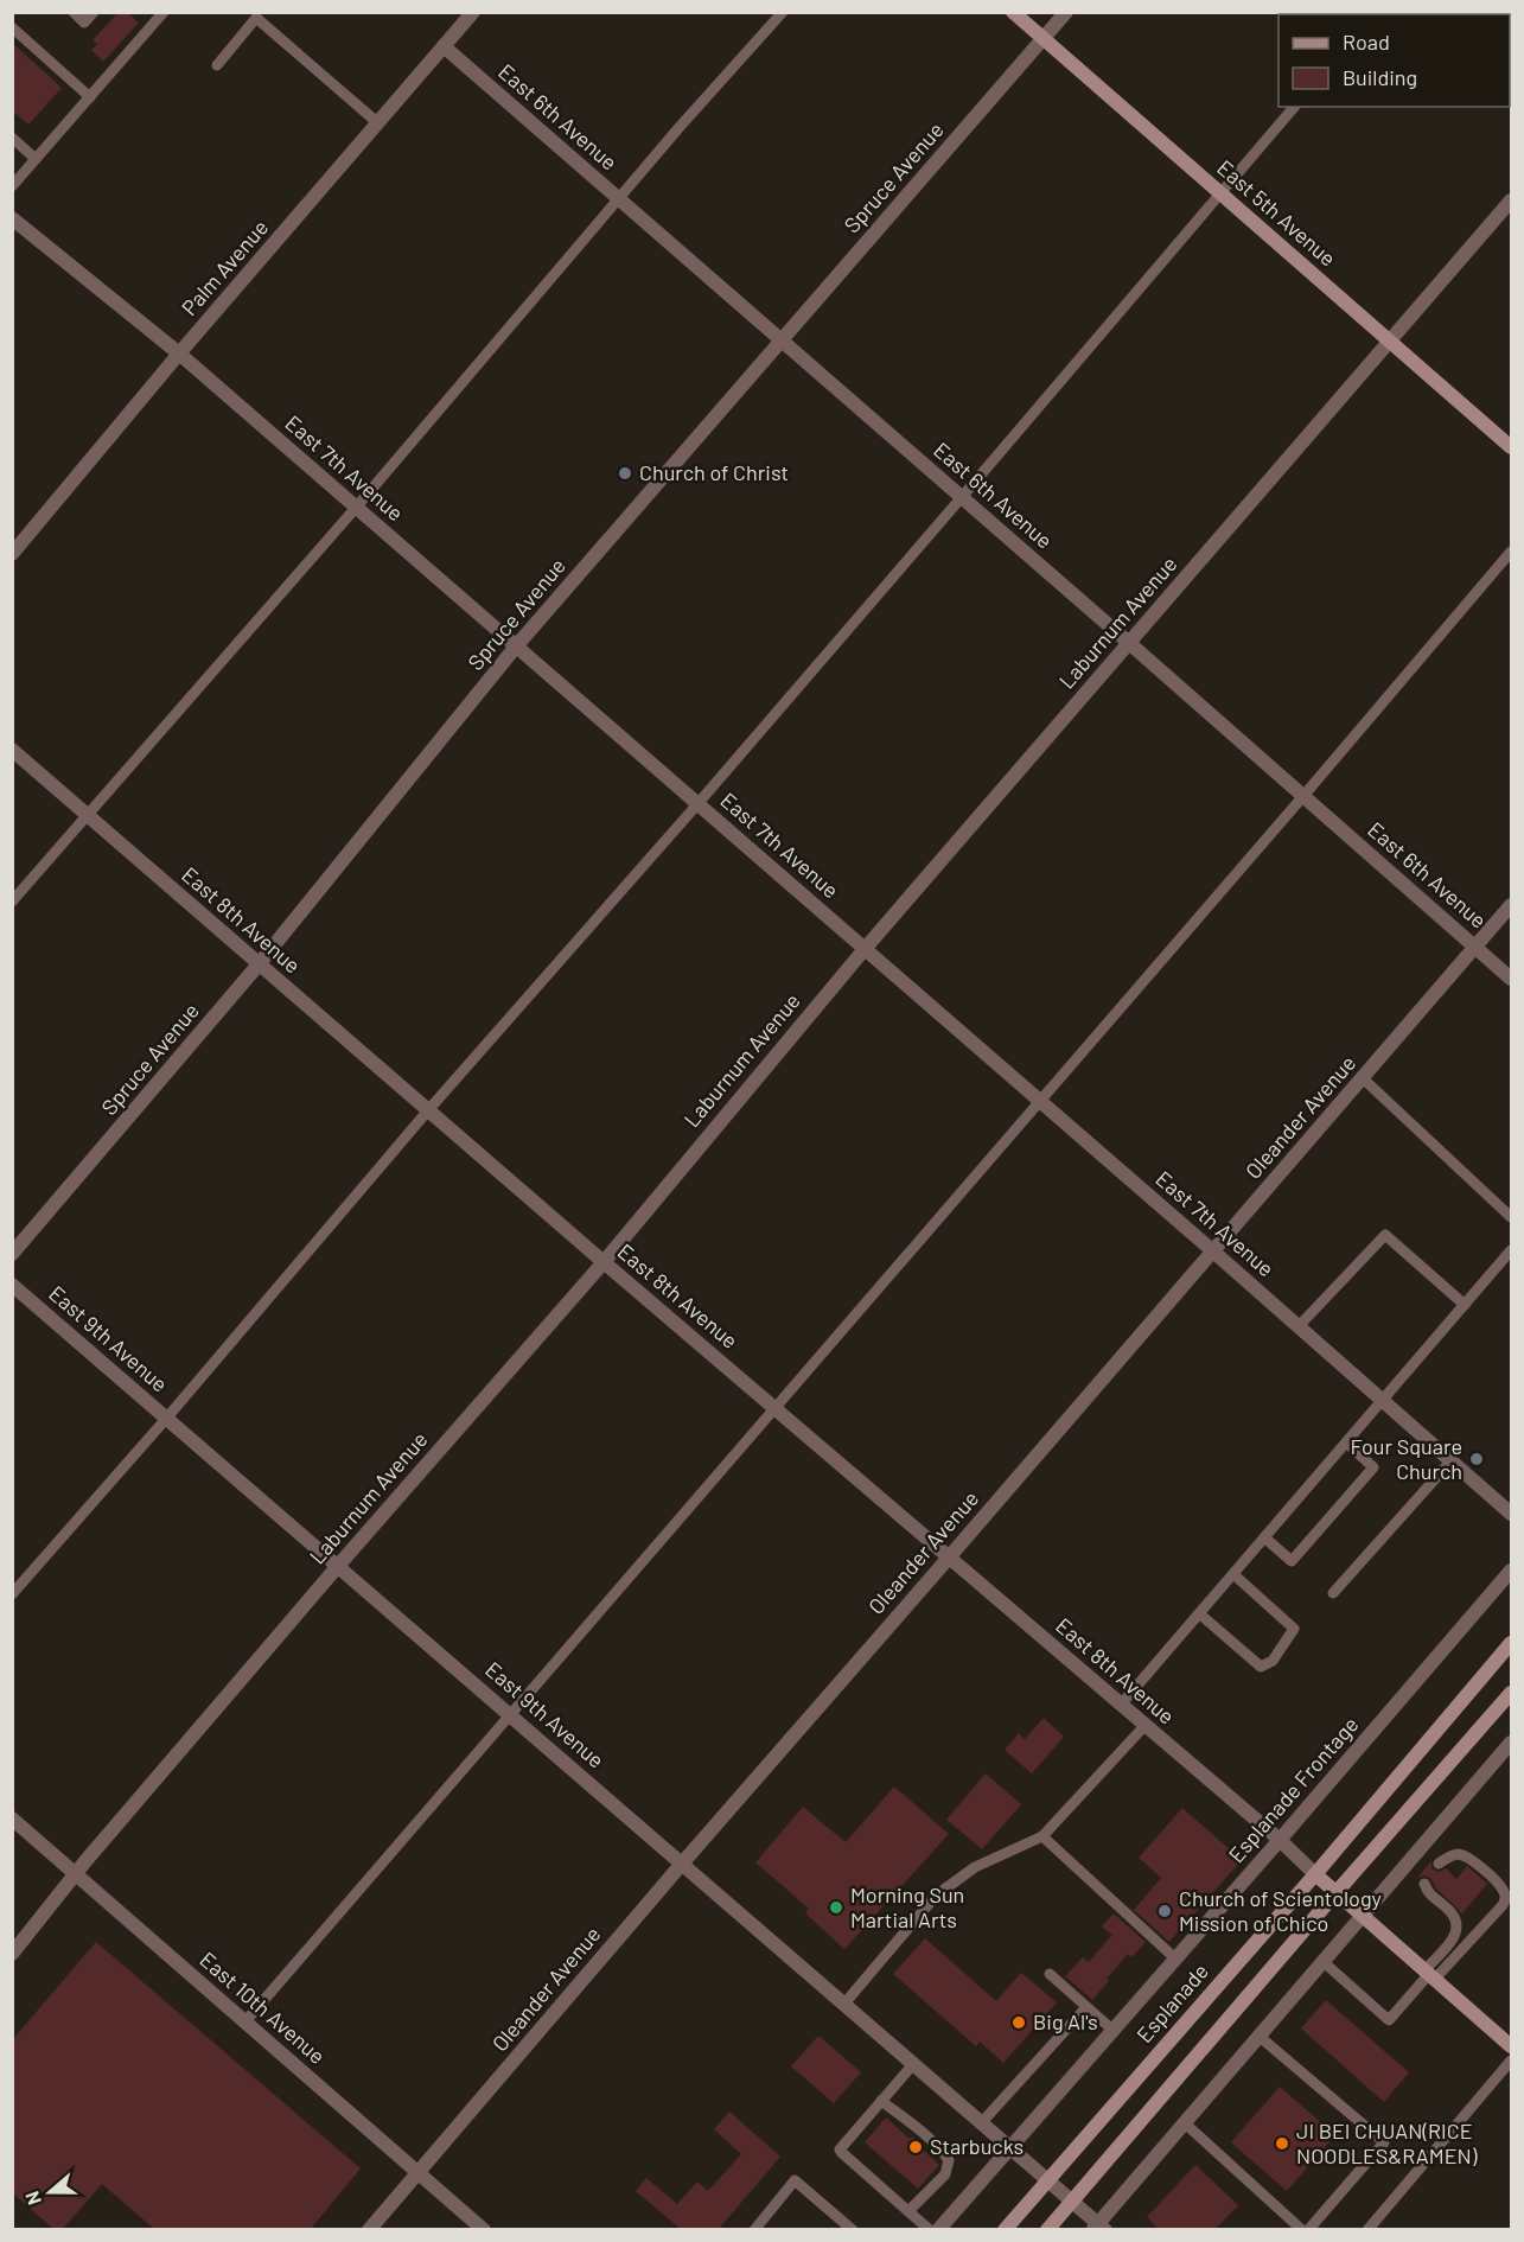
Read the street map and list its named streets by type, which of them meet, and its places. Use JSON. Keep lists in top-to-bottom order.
{
  "streets": {
    "main road": ["East 5th Avenue", "Esplanade"],
    "street": [
      "East 6th Avenue",
      "Spruce Avenue",
      "Palm Avenue",
      "East 7th Avenue",
      "Laburnum Avenue",
      "East 8th Avenue",
      "Oleander Avenue",
      "East 9th Avenue",
      "Esplanade Frontage",
      "East 10th Avenue"
    ]
  },
  "crossings": [
    ["East 6th Avenue", "Spruce Avenue"],
    ["East 6th Avenue", "Palm Avenue"],
    ["East 6th Avenue", "Laburnum Avenue"],
    ["East 6th Avenue", "Oleander Avenue"],
    ["Spruce Avenue", "East 5th Avenue"],
    ["Spruce Avenue", "East 7th Avenue"],
    ["Spruce Avenue", "East 8th Avenue"],
    ["East 5th Avenue", "Laburnum Avenue"],
    ["Palm Avenue", "East 7th Avenue"],
    ["East 7th Avenue", "Laburnum Avenue"],
    ["East 7th Avenue", "Oleander Avenue"],
    ["Laburnum Avenue", "East 8th Avenue"],
    ["Laburnum Avenue", "East 9th Avenue"],
    ["Laburnum Avenue", "East 10th Avenue"],
    ["East 8th Avenue", "Oleander Avenue"],
    ["East 8th Avenue", "Esplanade Frontage"],
    ["East 8th Avenue", "Esplanade"],
    ["Oleander Avenue", "East 9th Avenue"],
    ["Oleander Avenue", "East 10th Avenue"],
    ["East 9th Avenue", "Esplanade Frontage"],
    ["East 9th Avenue", "Esplanade"]
  ],
  "places": [
    "Church of Christ",
    "Four Square Church",
    "Morning Sun Martial Arts",
    "Church of Scientology Mission of Chico",
    "Big Al's",
    "JI BEI CHUAN(RICE NOODLES&RAMEN)",
    "Starbucks"
  ],
  "legend": ["Road", "Building"],
  "north": "left"
}
